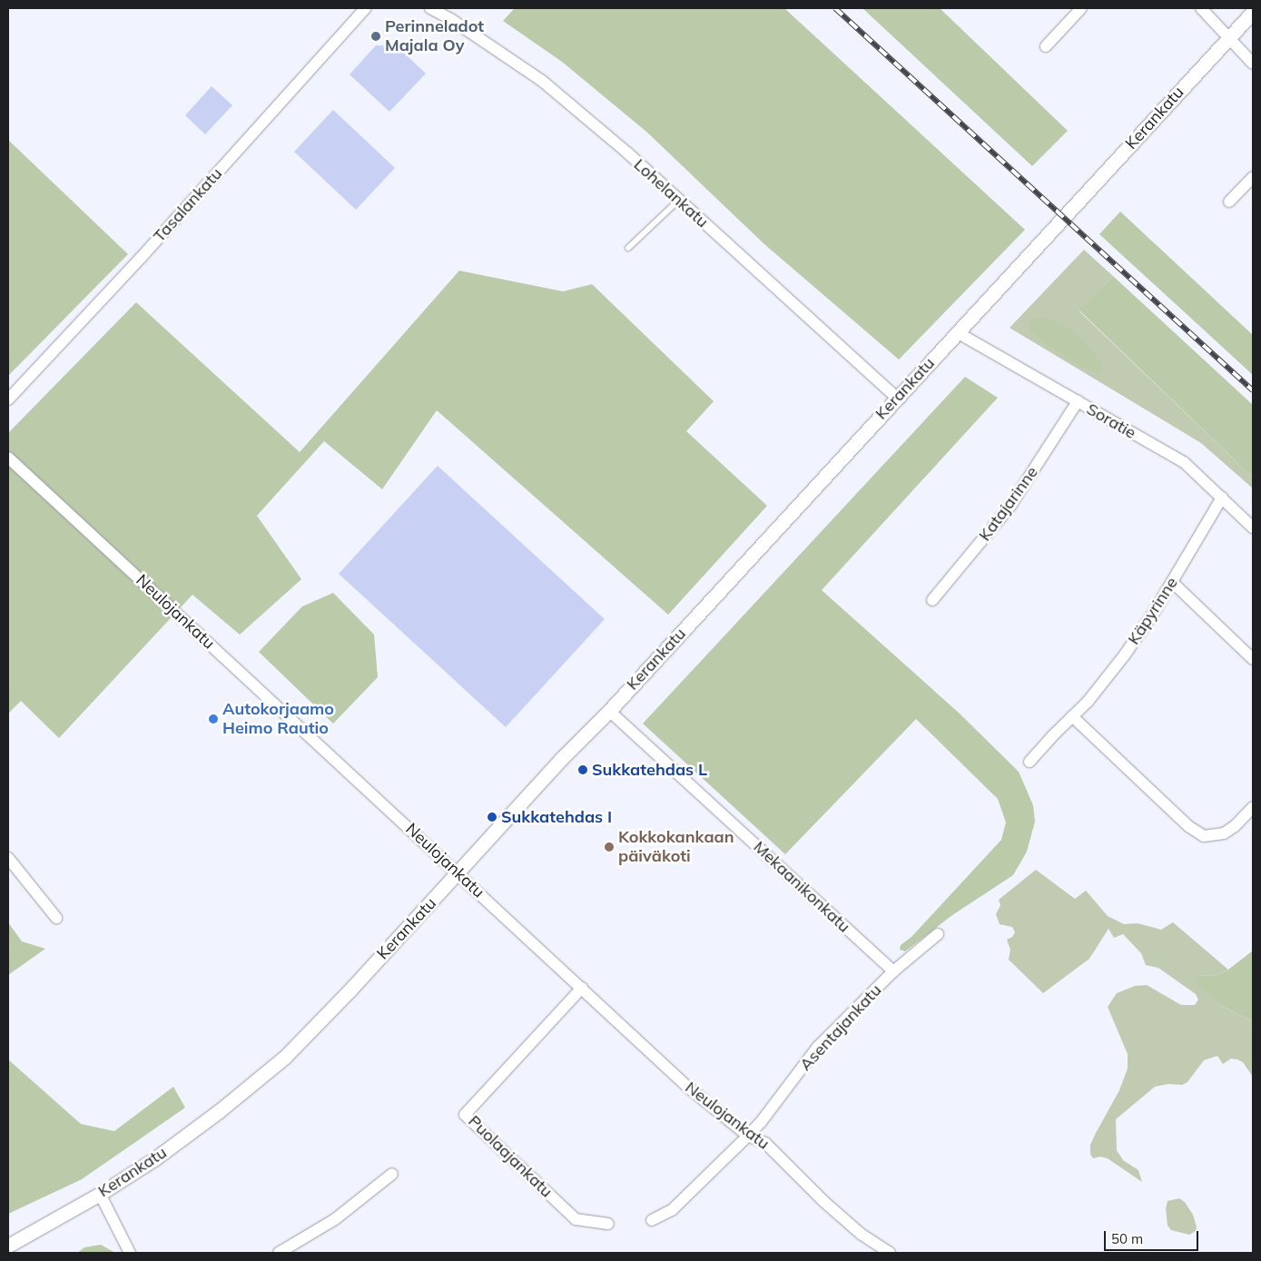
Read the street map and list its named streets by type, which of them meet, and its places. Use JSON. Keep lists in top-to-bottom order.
{
  "streets": {
    "street": [
      "Kerankatu",
      "Lohelankatu",
      "Tasalankatu",
      "Soratie",
      "Katajarinne",
      "Käpyrinne",
      "Neulojankatu",
      "Mekaanikonkatu",
      "Asentajankatu",
      "Puolaajankatu"
    ]
  },
  "crossings": [
    ["Kerankatu", "Lohelankatu"],
    ["Kerankatu", "Soratie"],
    ["Kerankatu", "Neulojankatu"],
    ["Kerankatu", "Mekaanikonkatu"],
    ["Soratie", "Katajarinne"],
    ["Soratie", "Käpyrinne"],
    ["Neulojankatu", "Asentajankatu"],
    ["Neulojankatu", "Puolaajankatu"],
    ["Mekaanikonkatu", "Asentajankatu"]
  ],
  "places": [
    "Perinneladot Majala Oy",
    "Autokorjaamo Heimo Rautio",
    "Sukkatehdas L",
    "Sukkatehdas I",
    "Kokkokankaan päiväkoti"
  ],
  "scale_bar": "50 m"
}
